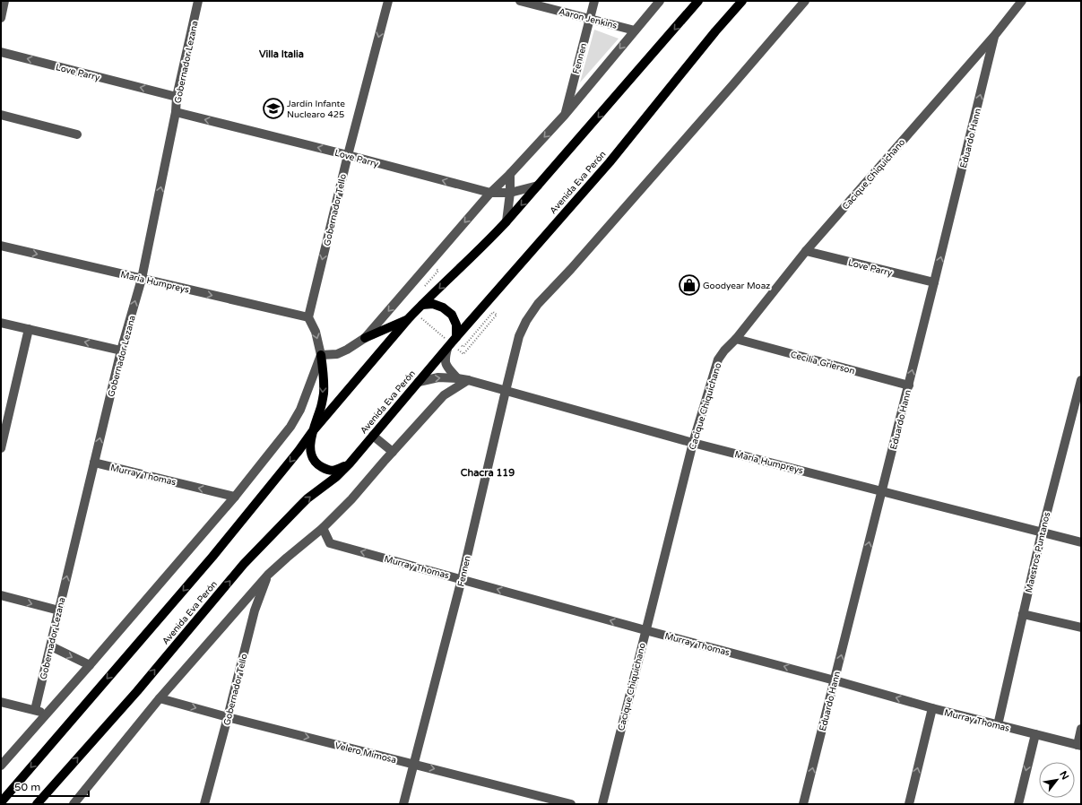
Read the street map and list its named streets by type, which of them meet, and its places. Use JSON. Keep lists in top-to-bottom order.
{
  "streets": {
    "main road": ["Avenida Eva Perón"],
    "street": [
      "Aaron Jenkins",
      "Fennen",
      "Gobernador Lezana",
      "Love Parry",
      "Eduardo Hann",
      "Cacique Chiquichano",
      "Gobernador Tello",
      "María Humpreys",
      "Cecilia Grierson",
      "Murray Thomas",
      "Maestros Puntanos",
      "Velero Mimosa"
    ]
  },
  "crossings": [
    ["Aaron Jenkins", "Fennen"],
    ["Fennen", "María Humpreys"],
    ["Fennen", "Murray Thomas"],
    ["Fennen", "Velero Mimosa"],
    ["Gobernador Lezana", "Love Parry"],
    ["Gobernador Lezana", "María Humpreys"],
    ["Gobernador Lezana", "Murray Thomas"],
    ["Love Parry", "Eduardo Hann"],
    ["Love Parry", "Cacique Chiquichano"],
    ["Love Parry", "Avenida Eva Perón"],
    ["Love Parry", "Gobernador Tello"],
    ["Eduardo Hann", "Cacique Chiquichano"],
    ["Eduardo Hann", "María Humpreys"],
    ["Eduardo Hann", "Cecilia Grierson"],
    ["Eduardo Hann", "Murray Thomas"],
    ["Cacique Chiquichano", "María Humpreys"],
    ["Cacique Chiquichano", "Cecilia Grierson"],
    ["Cacique Chiquichano", "Murray Thomas"],
    ["Avenida Eva Perón", "María Humpreys"],
    ["Gobernador Tello", "María Humpreys"],
    ["Gobernador Tello", "Velero Mimosa"],
    ["María Humpreys", "Maestros Puntanos"],
    ["Murray Thomas", "Maestros Puntanos"]
  ],
  "one_way": [
    "Gobernador Lezana",
    "Love Parry",
    "Eduardo Hann",
    "Gobernador Tello",
    "Murray Thomas",
    "Velero Mimosa"
  ],
  "districts": ["Villa Italia", "Chacra 119"],
  "places": {
    "school or university": ["Jardín Infante Nuclearo 425"],
    "shop": ["Goodyear Moaz"]
  },
  "scale_bar": "50 m",
  "north": "top right"
}
